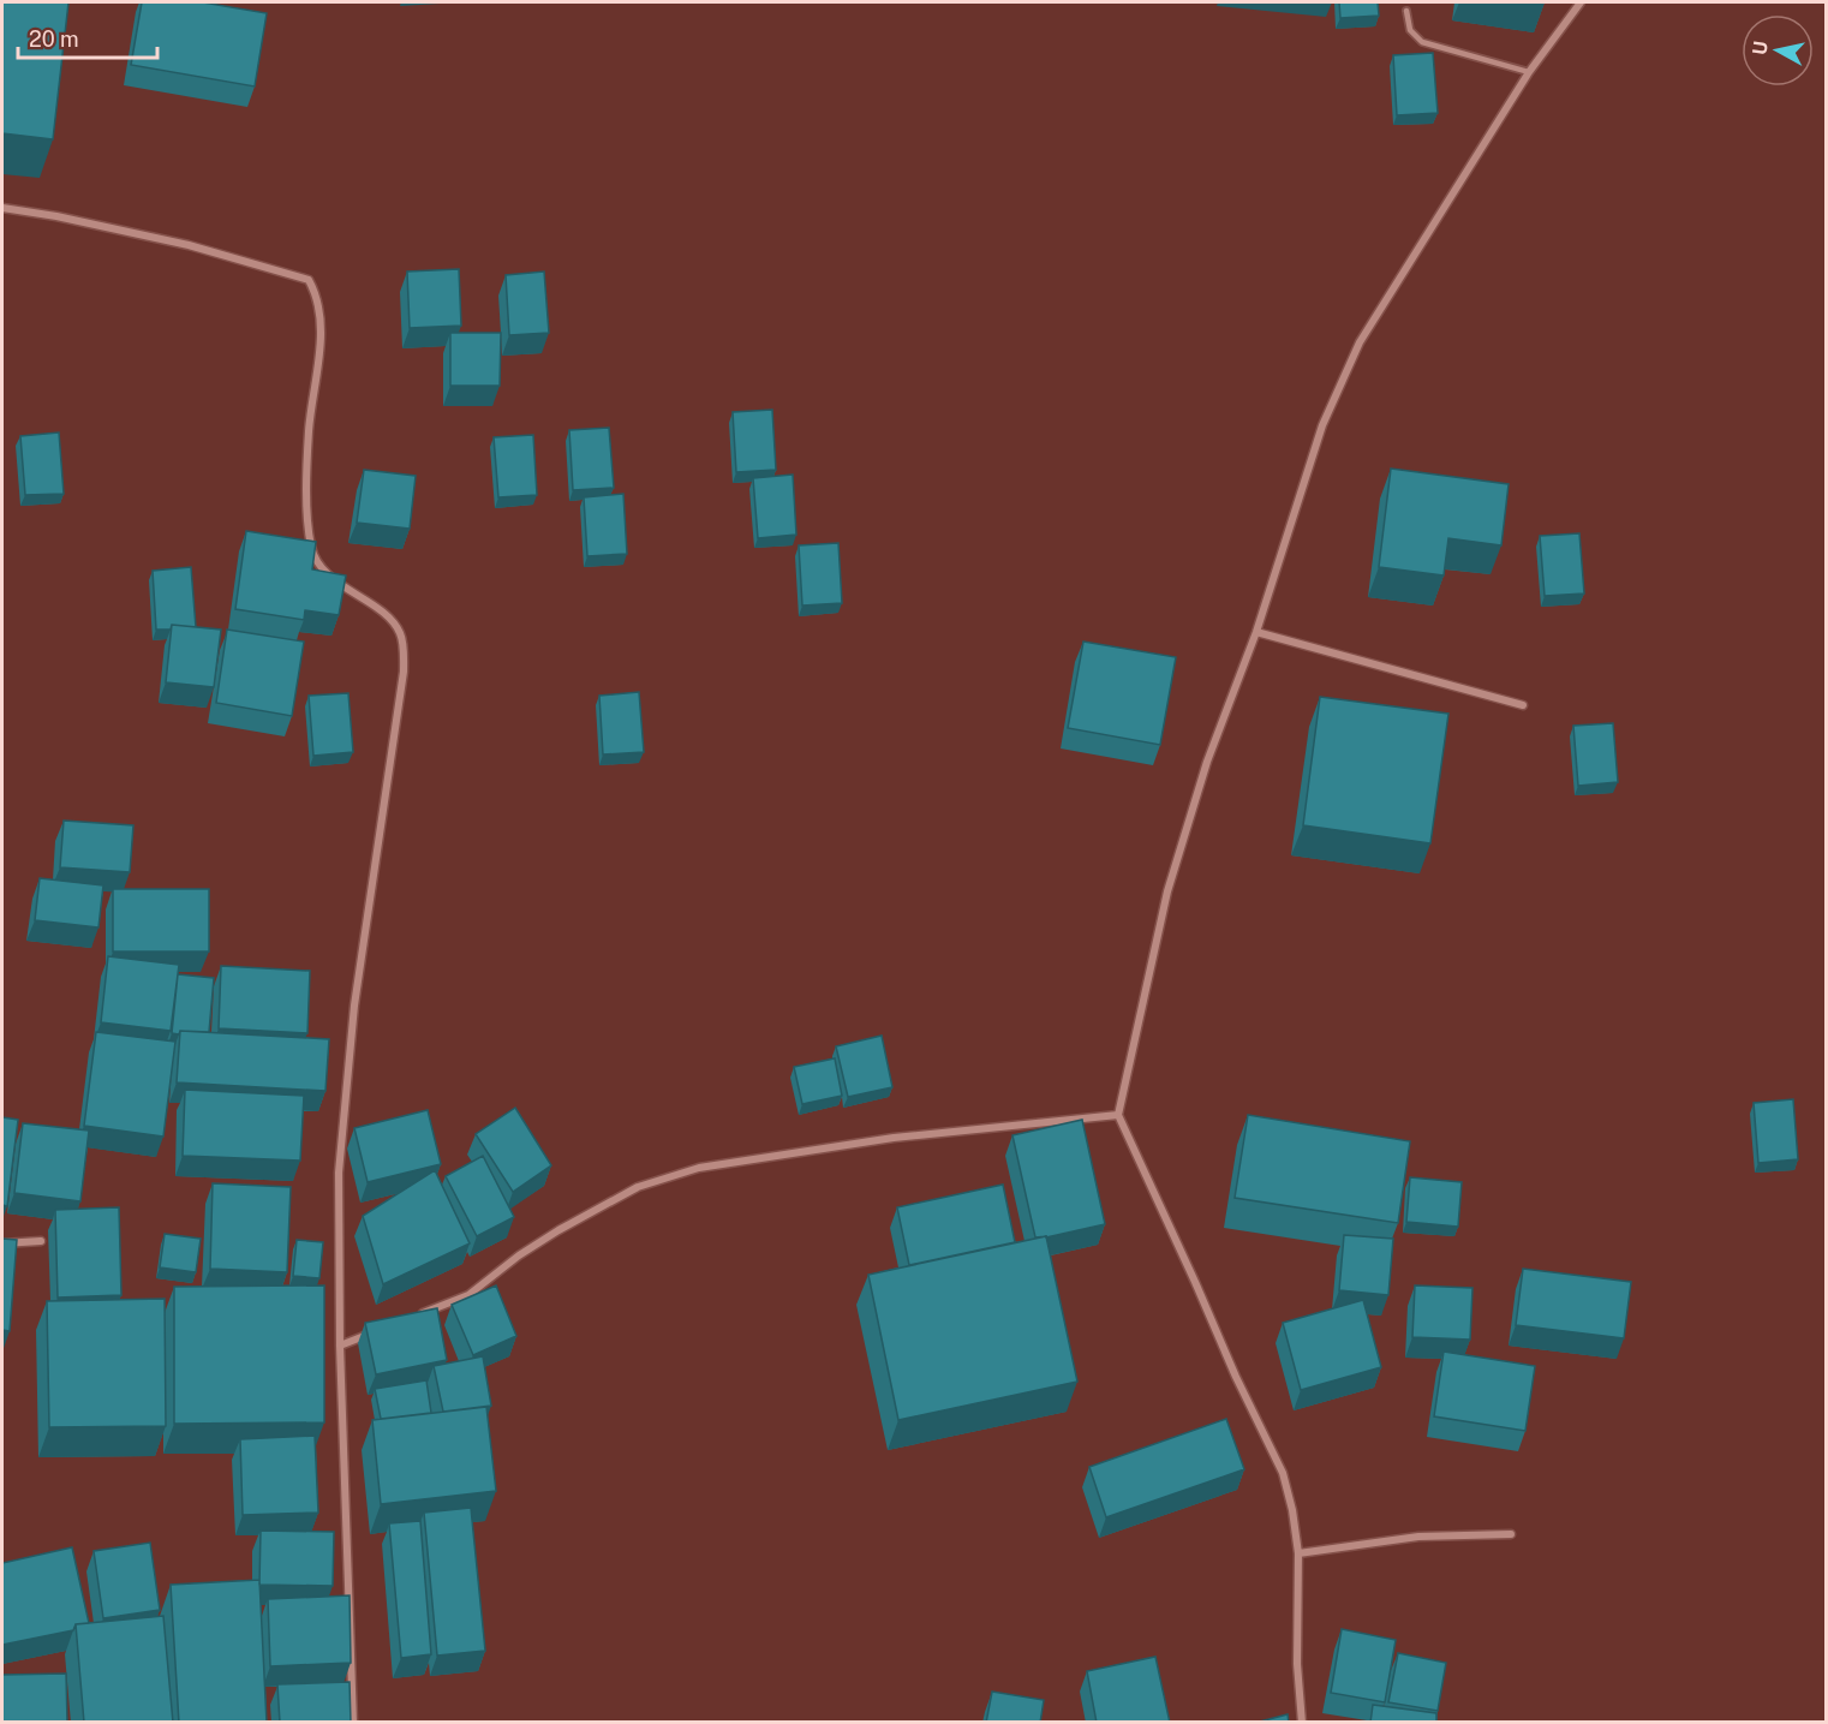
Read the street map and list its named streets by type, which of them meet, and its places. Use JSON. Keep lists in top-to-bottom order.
{
  "scale_bar": "20 m",
  "north": "left"
}
